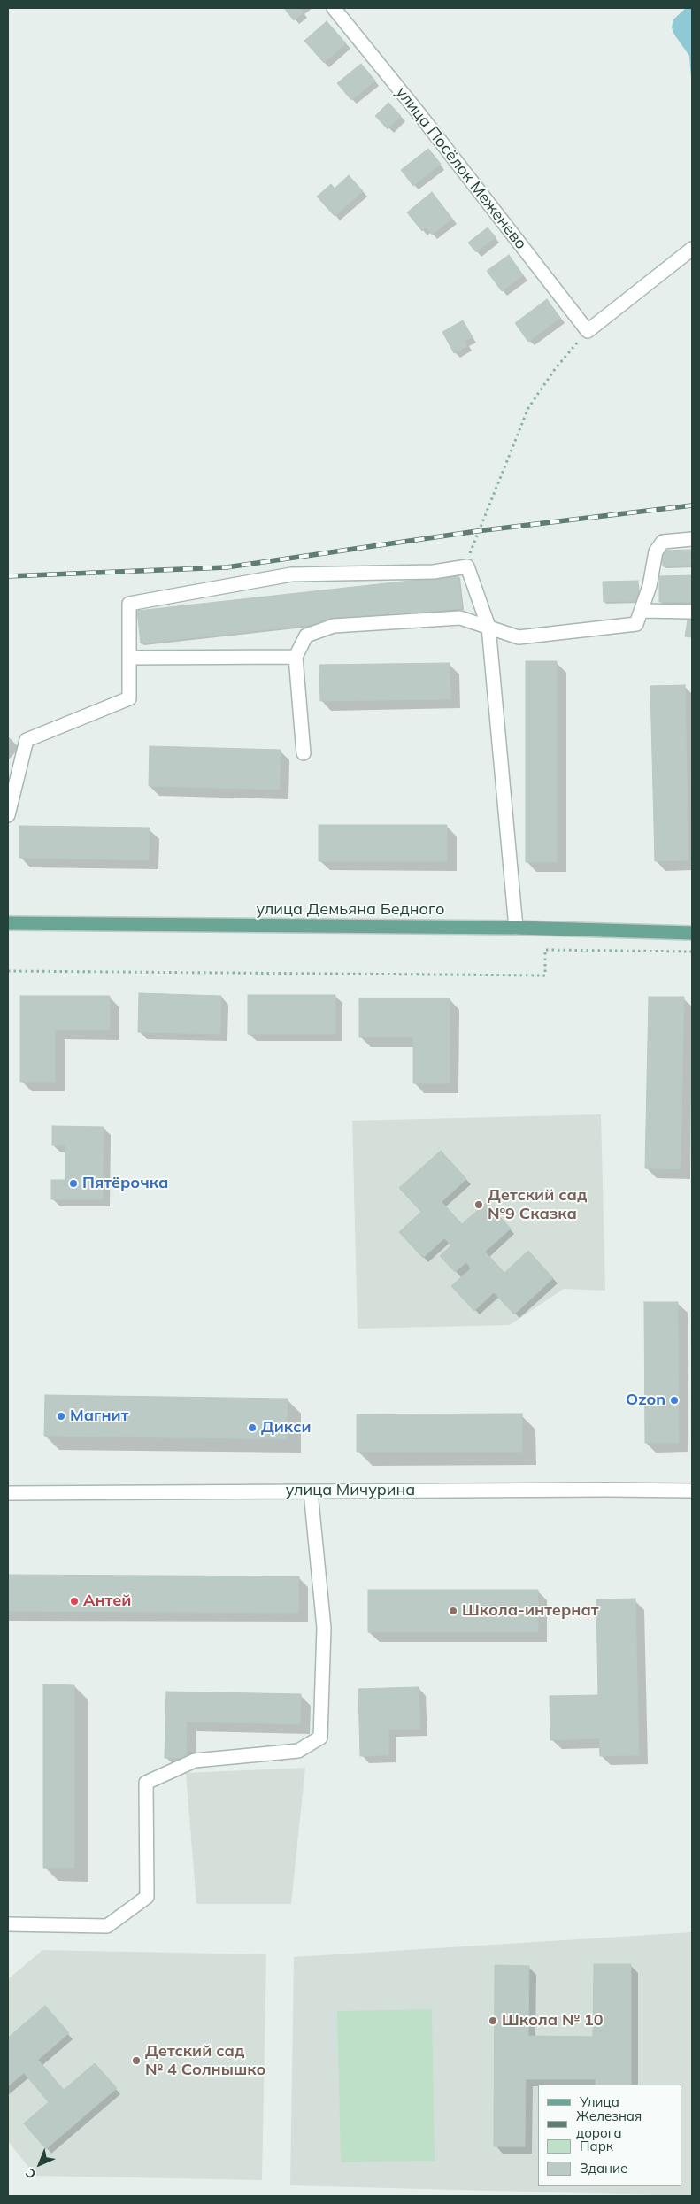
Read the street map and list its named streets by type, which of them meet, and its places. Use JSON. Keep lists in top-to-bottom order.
{
  "streets": {
    "main road": ["улица Демьяна Бедного"],
    "street": ["улица Посёлок Меженево", "улица Мичурина"]
  },
  "places": [
    "Пятёрочка",
    "Детский сад №9 Сказка",
    "Ozon",
    "Магнит",
    "Дикси",
    "Антей",
    "Школа-интернат",
    "Школа № 10",
    "Детский сад № 4 Солнышко"
  ],
  "legend": [
    "Улица",
    "Железная дорога",
    "Парк",
    "Здание"
  ],
  "north": "bottom left"
}
